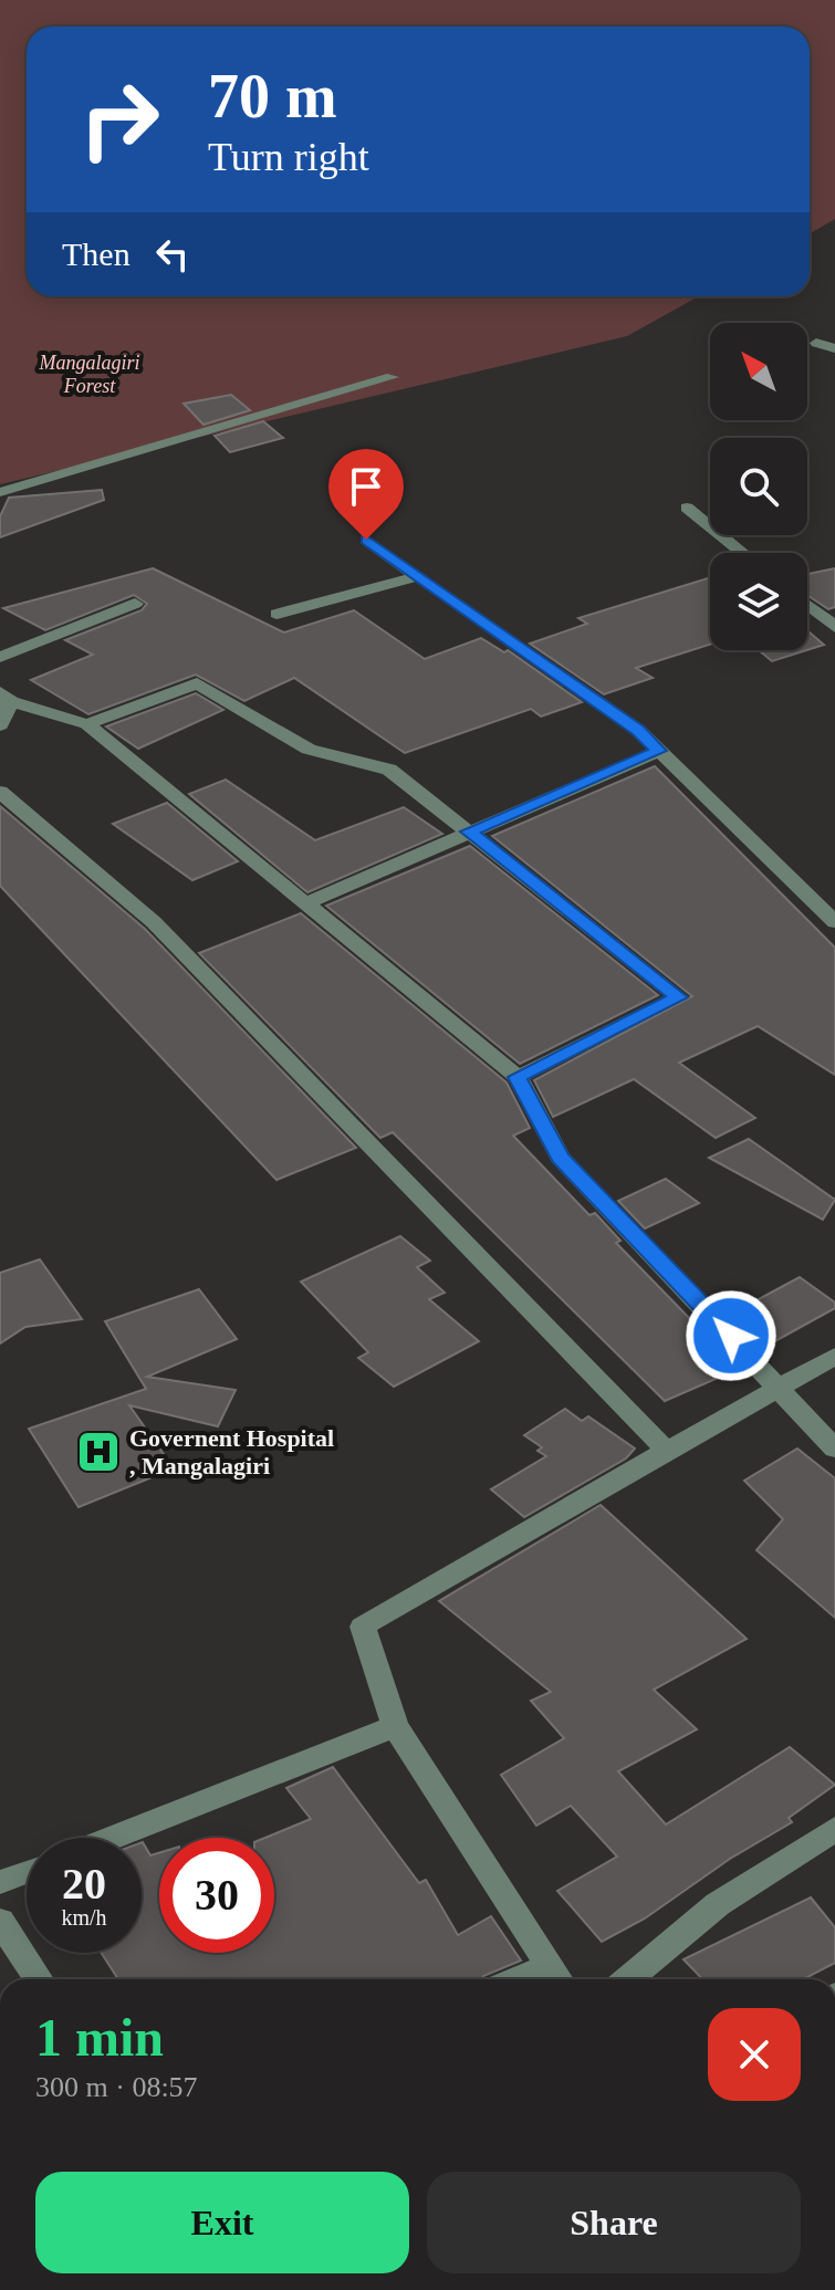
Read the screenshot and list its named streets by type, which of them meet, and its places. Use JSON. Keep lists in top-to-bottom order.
{
  "parks": ["Mangalagiri Forest"],
  "places": {
    "hospital": ["Governent Hospital , Mangalagiri"]
  },
  "north": "top left",
  "page": {
    "turn": ["70 m", "Turn right"],
    "then": "Then",
    "speed": "20 km/h",
    "limit": "30",
    "heading": ["1 min", "300 m · 08:57"],
    "buttons": ["Exit", "Share"]
  }
}
